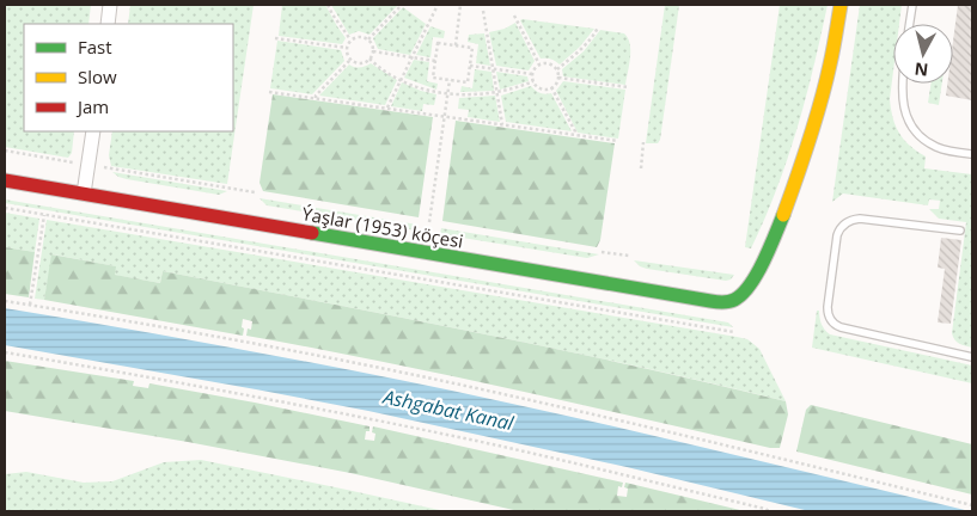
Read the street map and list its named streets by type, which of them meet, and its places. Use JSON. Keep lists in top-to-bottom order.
{
  "streets": {
    "street": ["Ýaşlar (1953) köçesi"]
  },
  "water": ["Ashgabat Kanal"],
  "legend": ["Fast", "Slow", "Jam"],
  "north": "bottom"
}
